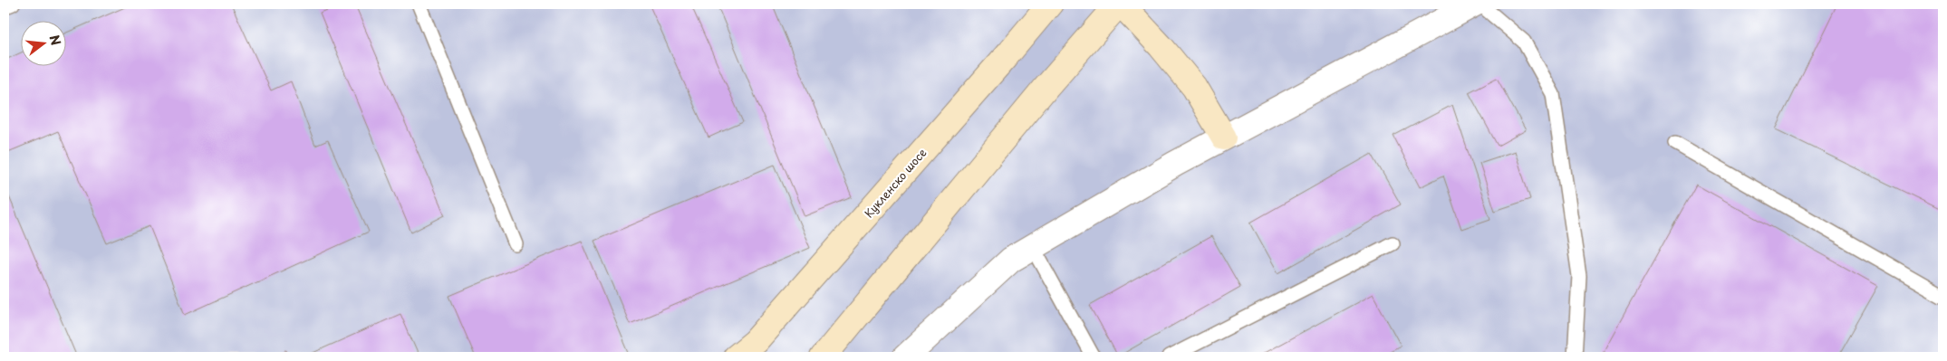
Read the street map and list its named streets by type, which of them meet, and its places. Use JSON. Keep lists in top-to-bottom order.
{
  "streets": {
    "main road": ["Кукленско шосе"]
  },
  "north": "right"
}
